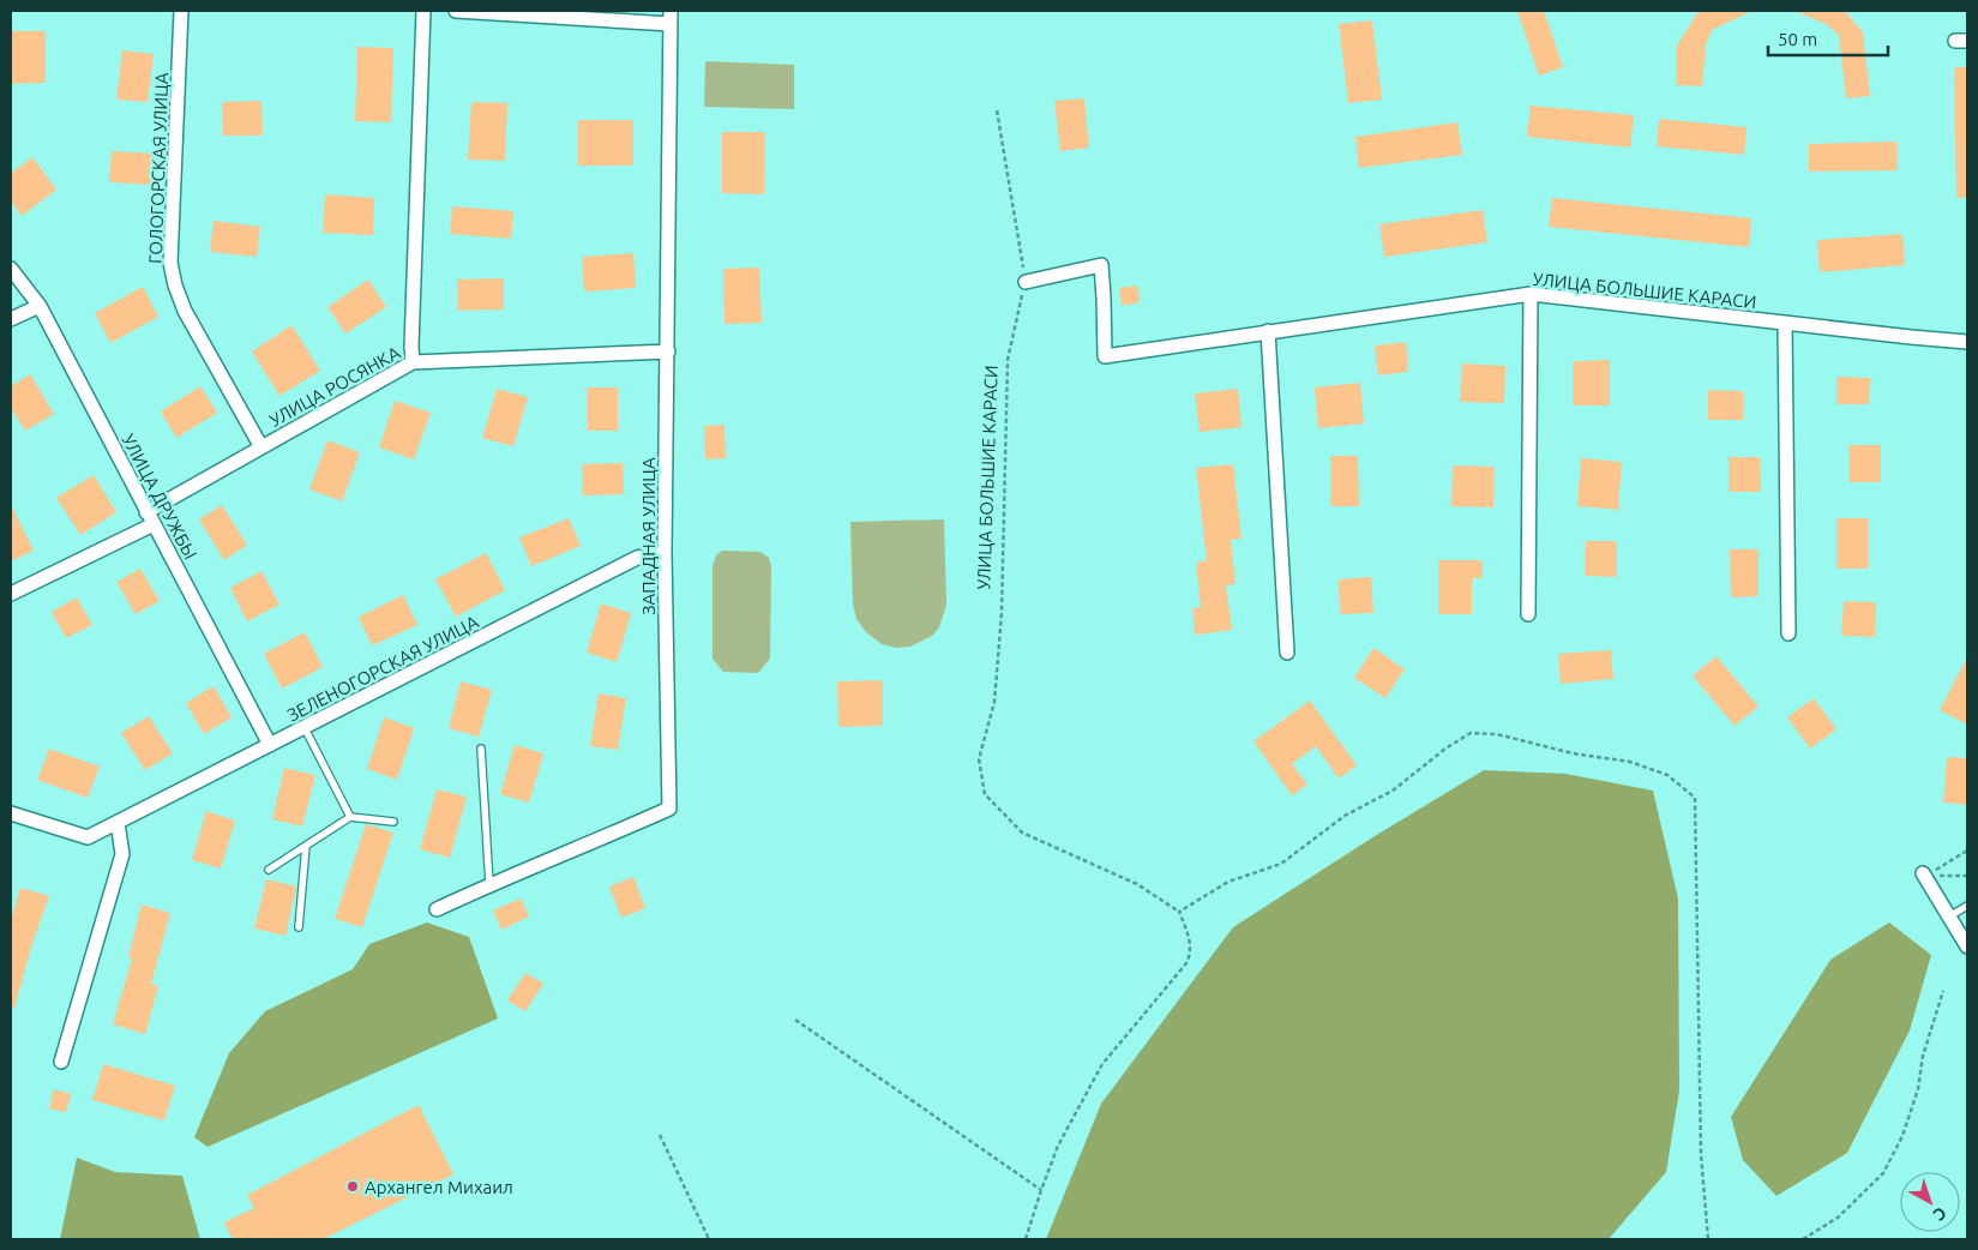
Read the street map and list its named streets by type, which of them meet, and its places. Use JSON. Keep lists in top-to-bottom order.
{
  "streets": {
    "street": [
      "ГОЛОГОРСКАЯ УЛИЦА",
      "УЛИЦА БОЛЬШИЕ КАРАСИ",
      "УЛИЦА РОСЯНКА",
      "УЛИЦА ДРУЖБЫ",
      "ЗАПАДНАЯ УЛИЦА",
      "ЗЕЛЕНОГОРСКАЯ УЛИЦА"
    ]
  },
  "crossings": [
    ["ГОЛОГОРСКАЯ УЛИЦА", "УЛИЦА РОСЯНКА"],
    ["УЛИЦА РОСЯНКА", "УЛИЦА ДРУЖБЫ"],
    ["УЛИЦА РОСЯНКА", "ЗАПАДНАЯ УЛИЦА"],
    ["УЛИЦА ДРУЖБЫ", "ЗЕЛЕНОГОРСКАЯ УЛИЦА"],
    ["ЗАПАДНАЯ УЛИЦА", "ЗЕЛЕНОГОРСКАЯ УЛИЦА"]
  ],
  "places": ["Архангел Михаил"],
  "scale_bar": "50 m",
  "north": "bottom right"
}
